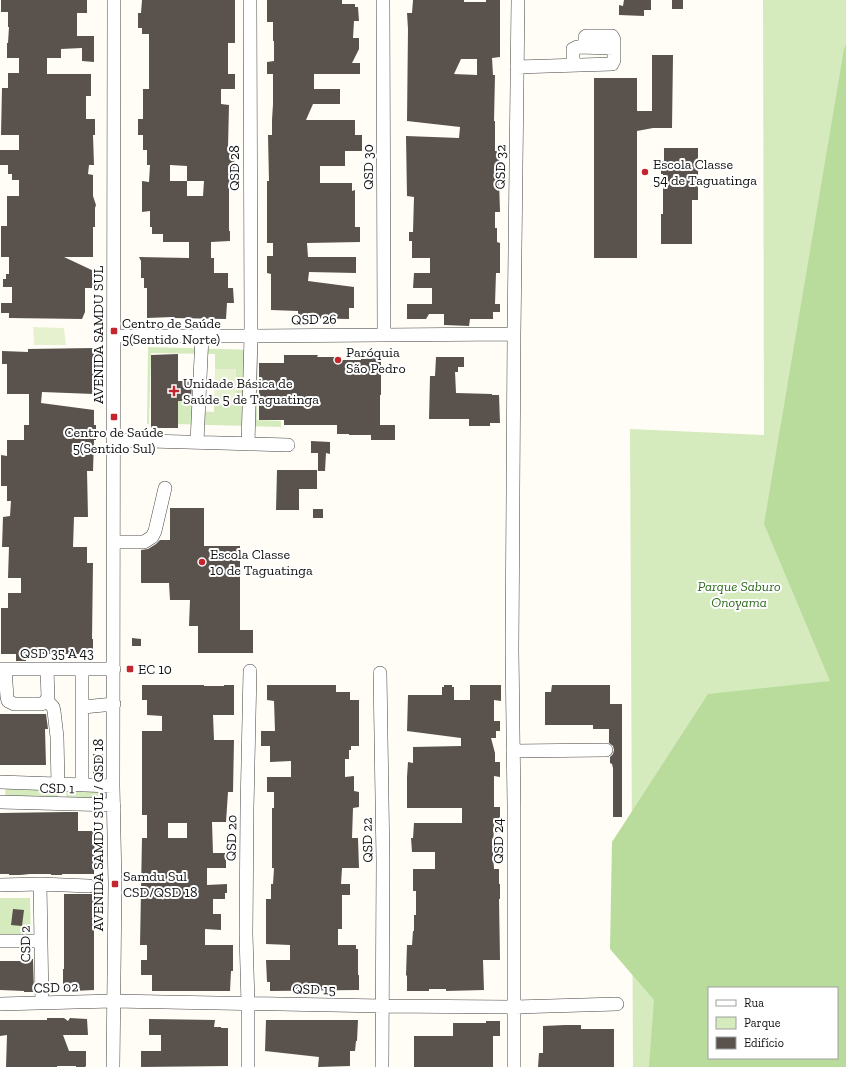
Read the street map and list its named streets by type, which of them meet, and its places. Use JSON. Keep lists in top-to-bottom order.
{
  "streets": {
    "street": [
      "QSD 30",
      "QSD 32",
      "QSD 28",
      "QSD 26",
      "AVENIDA SAMDU SUL",
      "QSD 35 A 43",
      "CSD 1",
      "AVENIDA SAMDU SUL / QSD 18",
      "QSD 20",
      "QSD 22",
      "QSD 24",
      "CSD 2",
      "CSD 02",
      "QSD 15"
    ]
  },
  "crossings": [
    ["QSD 30", "QSD 26"],
    ["QSD 32", "QSD 26"],
    ["QSD 32", "QSD 24"],
    ["QSD 28", "QSD 26"],
    ["QSD 26", "AVENIDA SAMDU SUL"],
    ["AVENIDA SAMDU SUL", "QSD 35 A 43"],
    ["AVENIDA SAMDU SUL", "AVENIDA SAMDU SUL / QSD 18"],
    ["QSD 35 A 43", "AVENIDA SAMDU SUL / QSD 18"],
    ["CSD 1", "AVENIDA SAMDU SUL / QSD 18"],
    ["AVENIDA SAMDU SUL / QSD 18", "CSD 02"],
    ["AVENIDA SAMDU SUL / QSD 18", "QSD 15"],
    ["QSD 20", "QSD 15"],
    ["QSD 22", "QSD 15"],
    ["QSD 24", "QSD 15"],
    ["CSD 2", "CSD 02"],
    ["CSD 02", "QSD 15"]
  ],
  "parks": ["Parque Saburo Onoyama"],
  "places": {
    "other": ["Escola Classe 54 de Taguatinga", "Paróquia São Pedro", "Escola Classe 10 de Taguatinga"],
    "transit": [
      "Centro de Saúde 5(Sentido Norte)",
      "Centro de Saúde 5(Sentido Sul)",
      "EC 10",
      "Samdu Sul CSD/QSD 18"
    ],
    "health": ["Unidade Básica de Saúde 5 de Taguatinga"]
  },
  "legend": ["Rua", "Parque", "Edifício"]
}
